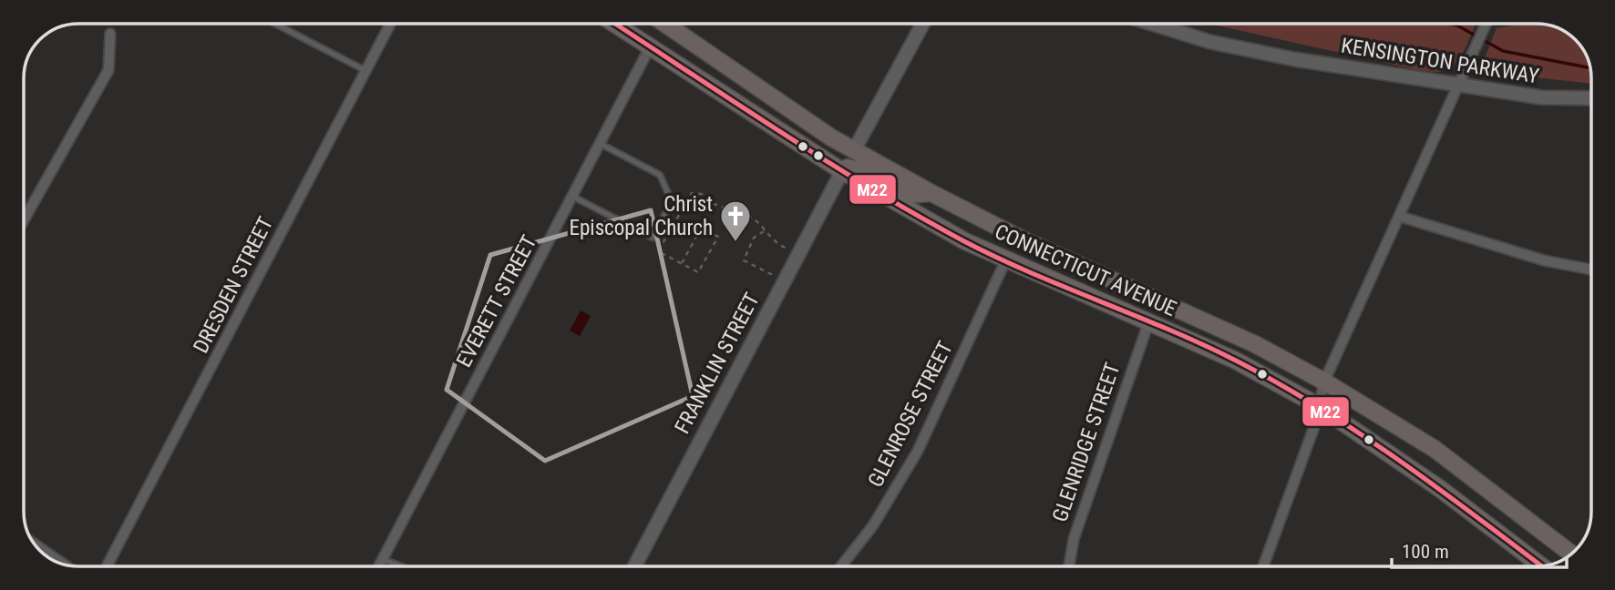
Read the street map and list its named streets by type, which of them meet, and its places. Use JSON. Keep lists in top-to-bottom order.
{
  "streets": {
    "main road": ["CONNECTICUT AVENUE"],
    "street": [
      "KENSINGTON PARKWAY",
      "DRESDEN STREET",
      "EVERETT STREET",
      "FRANKLIN STREET",
      "GLENROSE STREET",
      "GLENRIDGE STREET"
    ]
  },
  "crossings": [
    ["CONNECTICUT AVENUE", "EVERETT STREET"],
    ["CONNECTICUT AVENUE", "FRANKLIN STREET"],
    ["CONNECTICUT AVENUE", "GLENROSE STREET"],
    ["CONNECTICUT AVENUE", "GLENRIDGE STREET"]
  ],
  "places": {
    "church": ["Christ Episcopal Church"]
  },
  "lines": ["transit line M22"],
  "scale_bar": "100 m"
}
